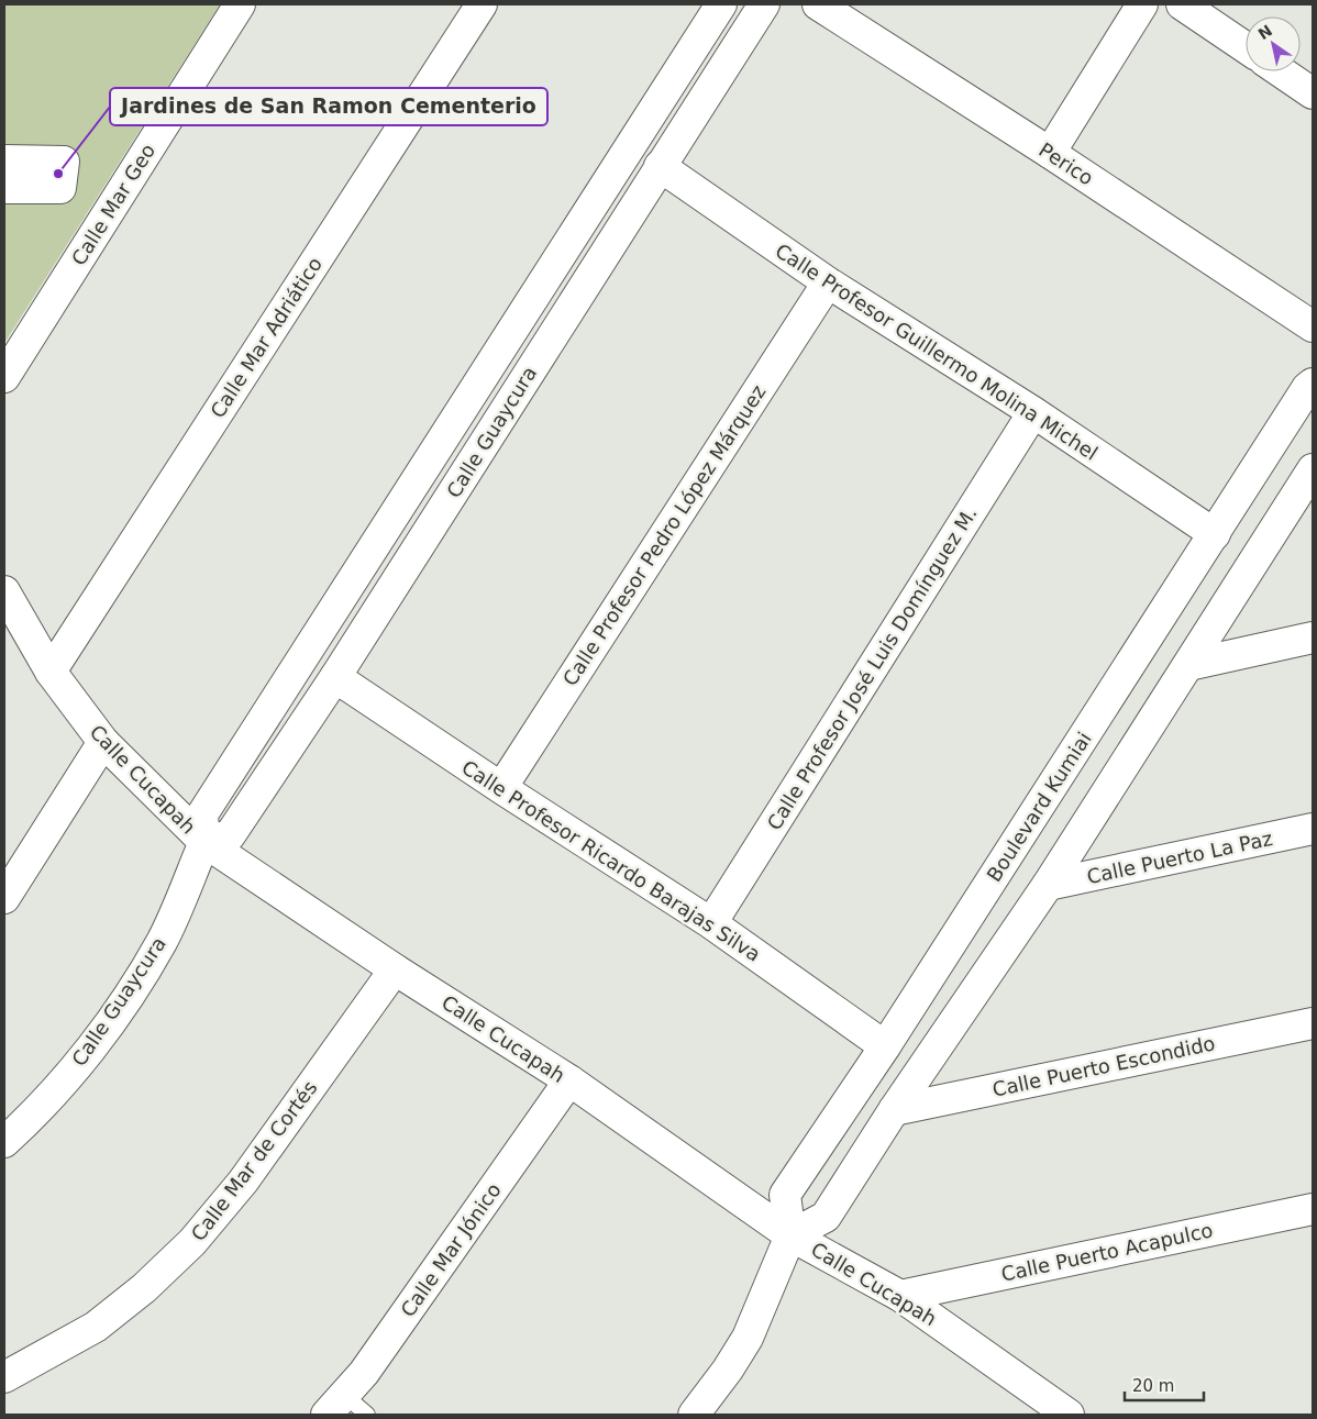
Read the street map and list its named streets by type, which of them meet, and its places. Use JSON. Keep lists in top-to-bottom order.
{
  "streets": {
    "street": [
      "Perico",
      "Calle Mar Geo",
      "Calle Mar Adriático",
      "Calle Profesor Guillermo Molina Michel",
      "Calle Guaycura",
      "Calle Profesor Pedro López Márquez",
      "Calle Profesor José Luis Domínguez M.",
      "Calle Cucapah",
      "Boulevard Kumiai",
      "Calle Puerto La Paz",
      "Calle Profesor Ricardo Barajas Silva",
      "Calle Puerto Escondido",
      "Calle Mar de Cortés",
      "Calle Mar Jónico",
      "Calle Puerto Acapulco"
    ]
  },
  "crossings": [
    ["Calle Mar Adriático", "Calle Cucapah"],
    ["Calle Profesor Guillermo Molina Michel", "Calle Guaycura"],
    ["Calle Profesor Guillermo Molina Michel", "Calle Profesor Pedro López Márquez"],
    ["Calle Profesor Guillermo Molina Michel", "Calle Profesor José Luis Domínguez M."],
    ["Calle Profesor Guillermo Molina Michel", "Boulevard Kumiai"],
    ["Calle Guaycura", "Calle Cucapah"],
    ["Calle Guaycura", "Calle Profesor Ricardo Barajas Silva"],
    ["Calle Profesor Pedro López Márquez", "Calle Profesor Ricardo Barajas Silva"],
    ["Calle Profesor José Luis Domínguez M.", "Calle Profesor Ricardo Barajas Silva"],
    ["Calle Cucapah", "Boulevard Kumiai"],
    ["Calle Cucapah", "Calle Mar de Cortés"],
    ["Calle Cucapah", "Calle Mar Jónico"],
    ["Calle Cucapah", "Calle Puerto Acapulco"],
    ["Boulevard Kumiai", "Calle Profesor Ricardo Barajas Silva"]
  ],
  "places": ["Jardines de San Ramon Cementerio"],
  "scale_bar": "20 m",
  "north": "top left"
}
